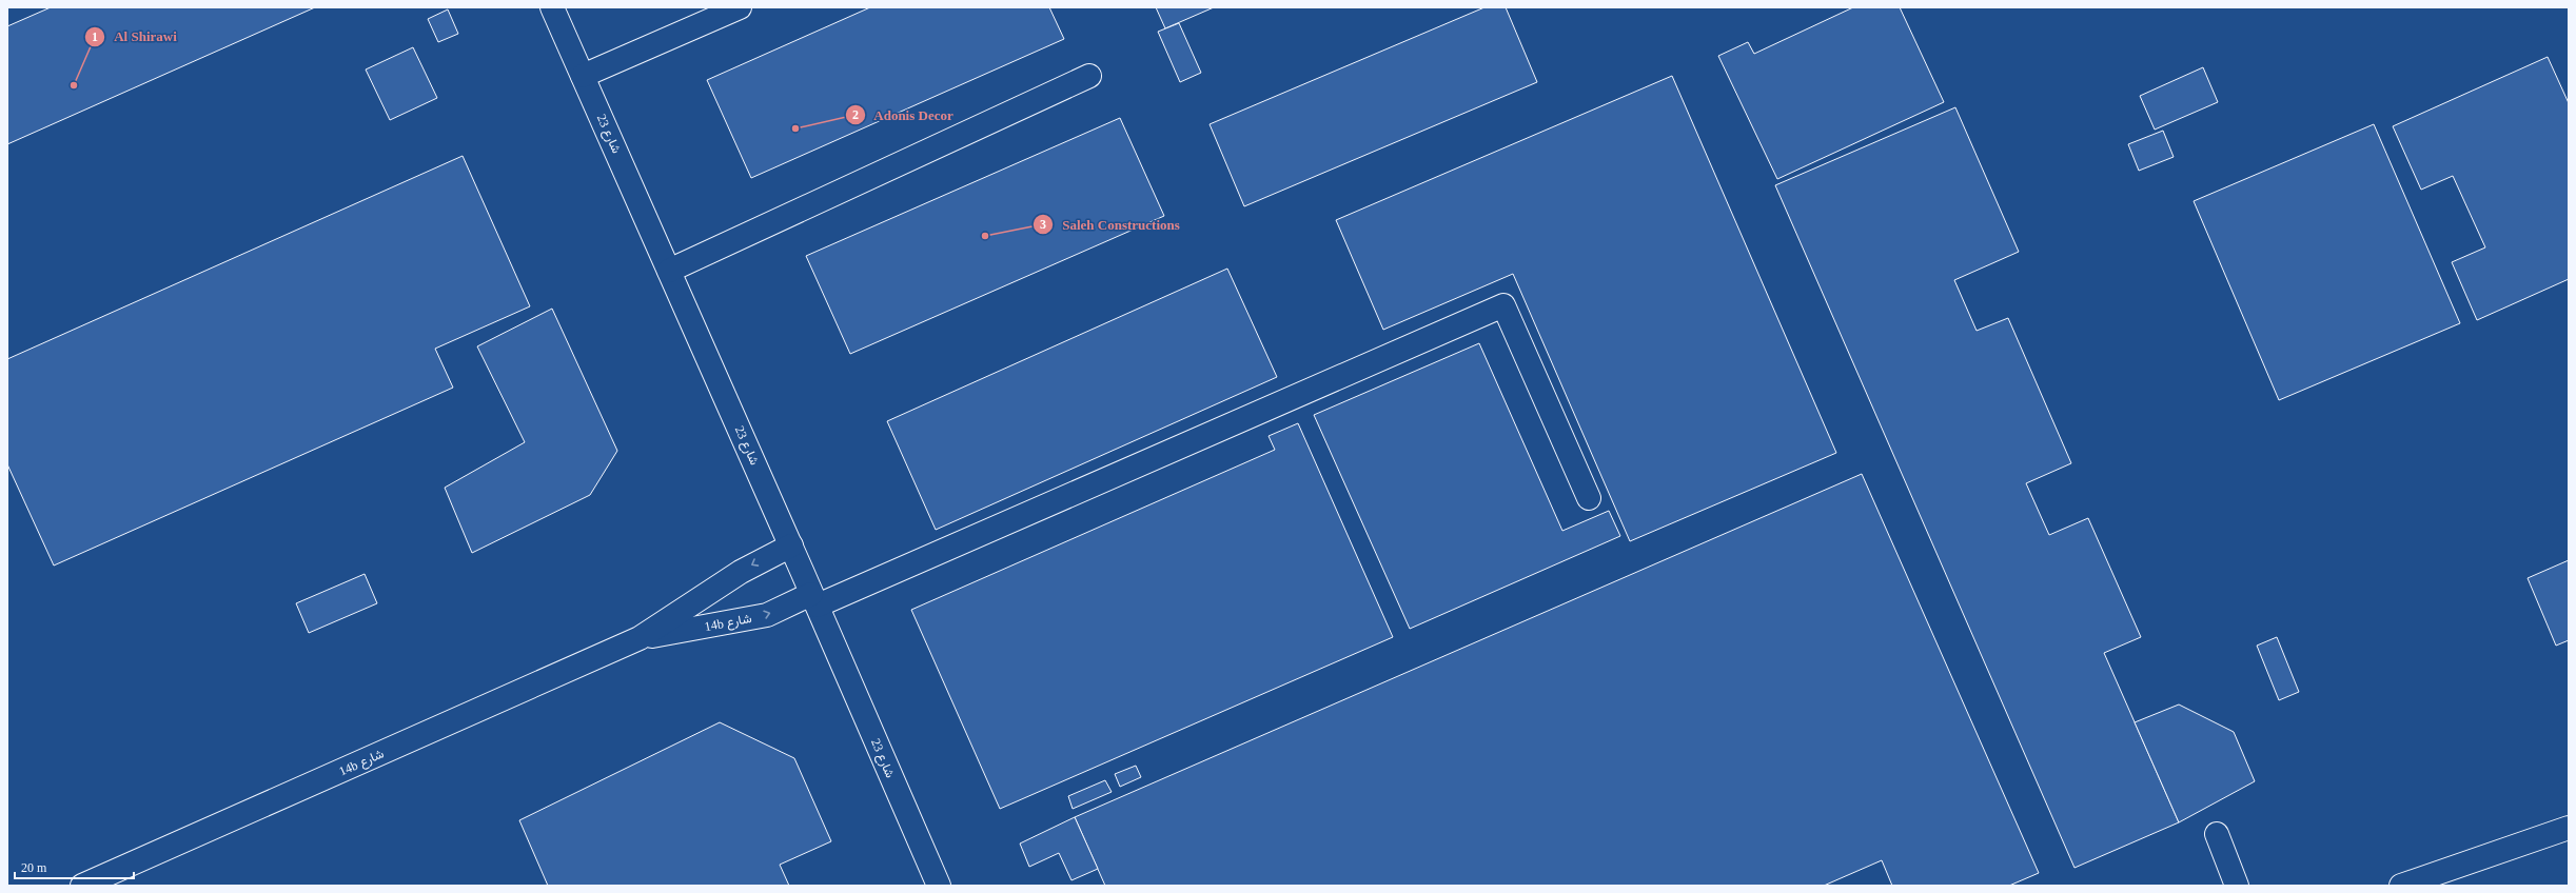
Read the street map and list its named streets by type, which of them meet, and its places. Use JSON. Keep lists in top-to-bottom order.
{
  "streets": {
    "street": ["شارع 23", "14b شارع"]
  },
  "crossings": [
    ["شارع 23", "14b شارع"]
  ],
  "places": ["Al Shirawi", "Adonis Decor", "Saleh Constructions"],
  "scale_bar": "20 m"
}
